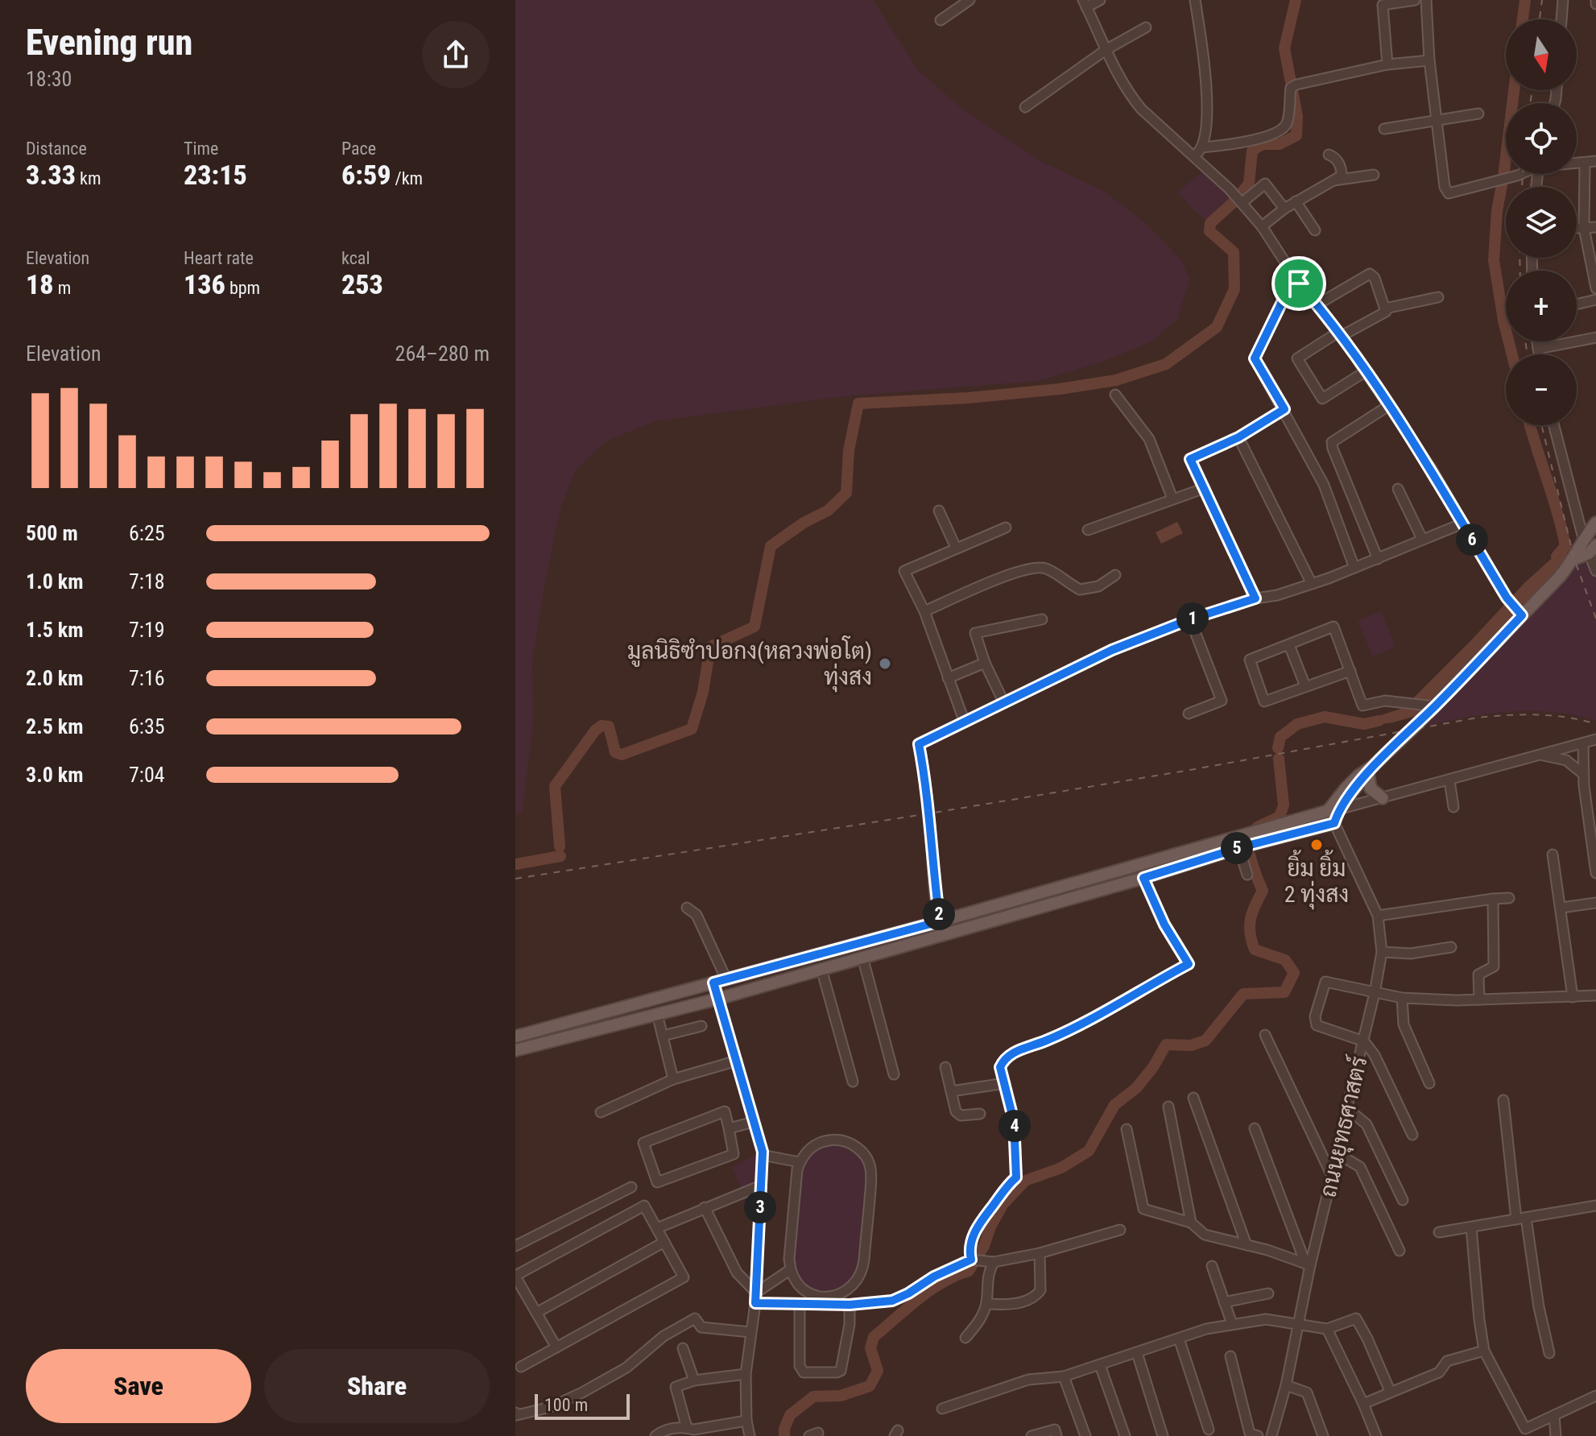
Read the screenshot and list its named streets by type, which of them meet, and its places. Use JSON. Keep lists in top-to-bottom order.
{
  "streets": {
    "street": ["ถนนยุทธศาสตร์"]
  },
  "places": ["มูลนิธิซำปอกง(หลวงพ่อโต) ทุ่งสง", "ยิ้ม ยิ้ม 2 ทุ่งสง"],
  "scale_bar": "100 m",
  "north": "bottom",
  "page": {
    "heading": ["Evening run", "18:30"],
    "map_buttons": ["+", "−"],
    "stats": [
      ["Distance", "3.33 km"],
      ["Time", "23:15"],
      ["Pace", "6:59 /km"],
      ["Elevation", "18 m"],
      ["Heart rate", "136 bpm"],
      ["kcal", "253"]
    ],
    "chart": ["Elevation", "264–280 m"],
    "list": [
      {
        "name": "500 m",
        "note": "6:25"
      },
      {
        "name": "1.0 km",
        "note": "7:18"
      },
      {
        "name": "1.5 km",
        "note": "7:19"
      },
      {
        "name": "2.0 km",
        "note": "7:16"
      },
      {
        "name": "2.5 km",
        "note": "6:35"
      },
      {
        "name": "3.0 km",
        "note": "7:04"
      }
    ],
    "pins": [
      "6",
      "1",
      "5",
      "2",
      "4",
      "3"
    ],
    "buttons": ["Save", "Share"],
    "scale": "100 m"
  }
}
